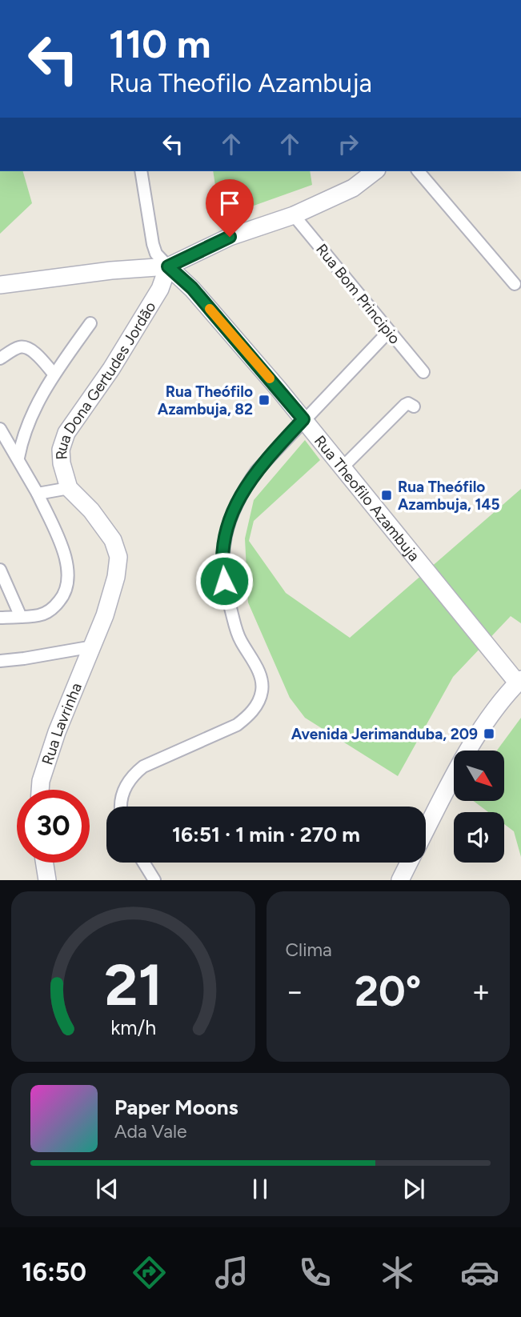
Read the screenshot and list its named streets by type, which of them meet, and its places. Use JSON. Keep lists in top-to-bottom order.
{
  "streets": {
    "street": [
      "Rua Bom Principio",
      "Rua Dona Gertudes Jordão",
      "Rua Theofilo Azambuja",
      "Rua Lavrinha"
    ]
  },
  "crossings": [
    ["Rua Dona Gertudes Jordão", "Rua Theofilo Azambuja"],
    ["Rua Dona Gertudes Jordão", "Rua Lavrinha"]
  ],
  "places": {
    "transit": ["Rua Theófilo Azambuja, 82", "Rua Theófilo Azambuja, 145", "Avenida Jerimanduba, 209"]
  },
  "north": "bottom right",
  "page": {
    "turn": ["110 m", "Rua Theofilo Azambuja"],
    "limit": "30",
    "trip": "16:51 · 1 min · 270 m",
    "tile": "Clima",
    "heat": ["−", "20°", "+"],
    "song": ["Paper Moons", "Ada Vale"],
    "tabs": "16:50",
    "gauge": ["21", "km/h"]
  }
}
